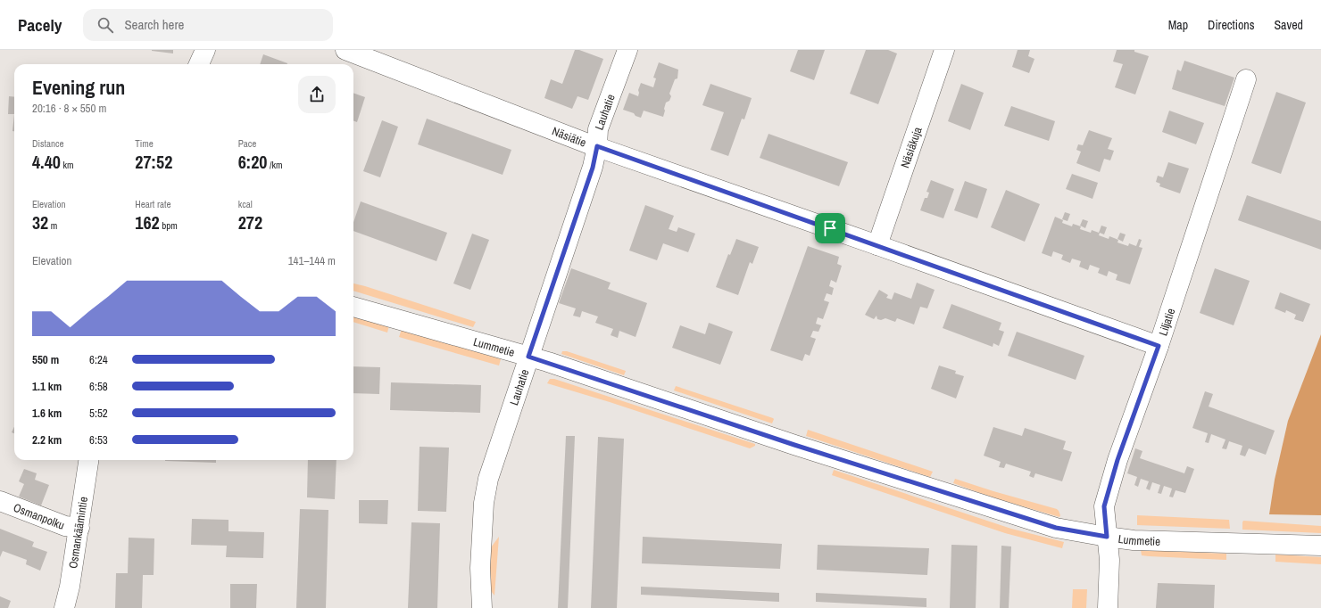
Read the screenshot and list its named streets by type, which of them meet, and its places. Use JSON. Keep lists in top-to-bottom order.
{
  "streets": {
    "street": [
      "Lauhatie",
      "Näsiätie",
      "Näsiäkuja",
      "Liljatie",
      "Lummetie",
      "Osmanpolku",
      "Osmankäämintie"
    ]
  },
  "crossings": [
    ["Lauhatie", "Näsiätie"],
    ["Lauhatie", "Lummetie"],
    ["Näsiätie", "Näsiäkuja"],
    ["Näsiätie", "Liljatie"],
    ["Liljatie", "Lummetie"],
    ["Osmanpolku", "Osmankäämintie"]
  ],
  "page": {
    "header": "Pacely",
    "search": "Search here",
    "nav": ["Map", "Directions", "Saved"],
    "heading": ["Evening run", "20:16 · 8 × 550 m"],
    "stats": [
      ["Distance", "4.40 km"],
      ["Time", "27:52"],
      ["Pace", "6:20 /km"],
      ["Elevation", "32 m"],
      ["Heart rate", "162 bpm"],
      ["kcal", "272"]
    ],
    "chart": ["Elevation", "141–144 m"],
    "list": [
      {
        "name": "550 m",
        "note": "6:24"
      },
      {
        "name": "1.1 km",
        "note": "6:58"
      },
      {
        "name": "1.6 km",
        "note": "5:52"
      },
      {
        "name": "2.2 km",
        "note": "6:53"
      }
    ]
  }
}
